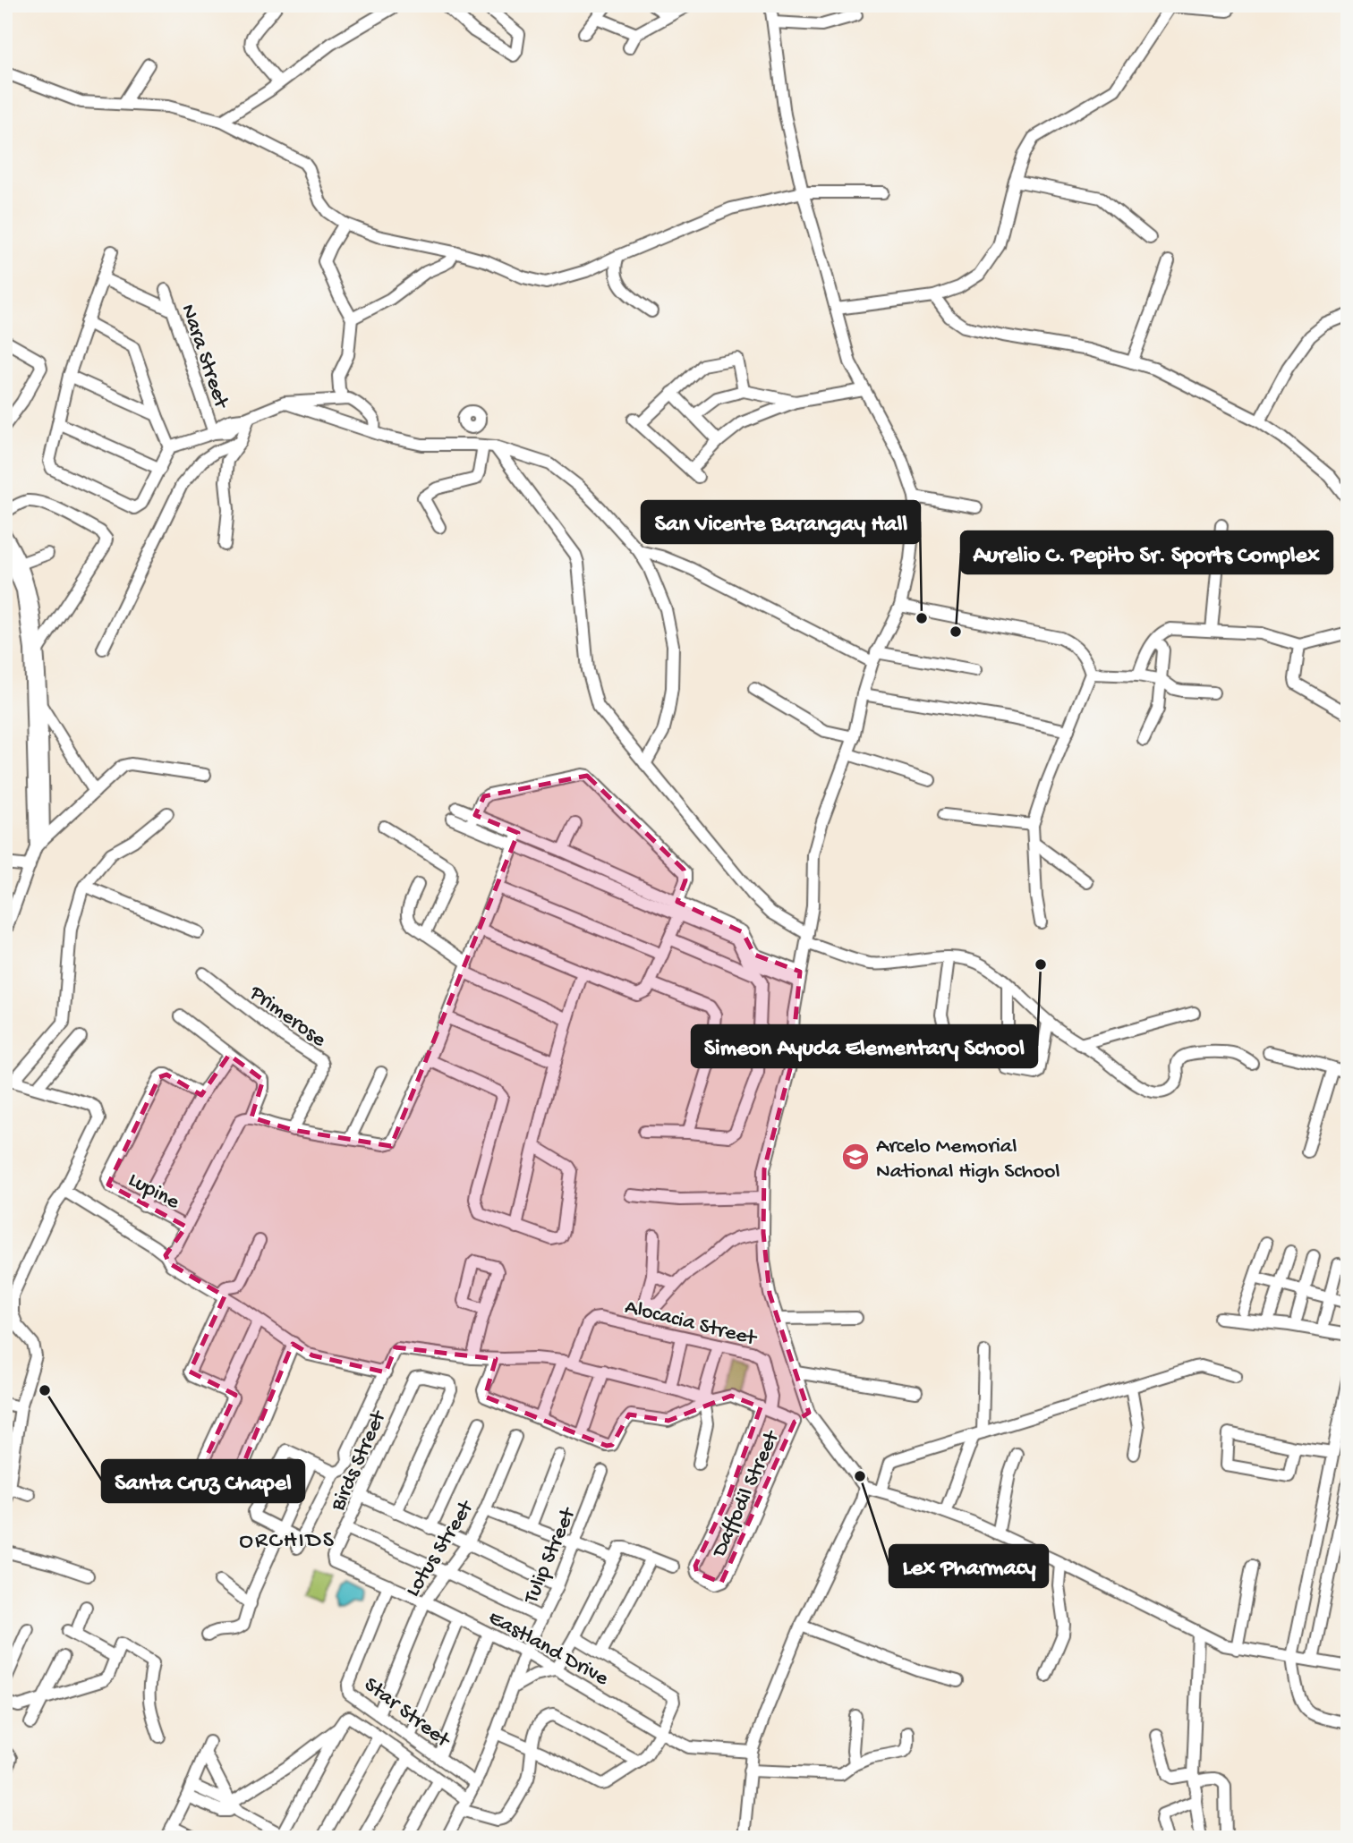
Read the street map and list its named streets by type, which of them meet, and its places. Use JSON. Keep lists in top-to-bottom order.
{
  "streets": {
    "street": [
      "Nara Street",
      "Primerose",
      "Lupine",
      "Alocacia Street",
      "Birds Street",
      "Daffodil Street",
      "Lotus Street",
      "Tulip Street",
      "Eastland Drive",
      "Star Street"
    ]
  },
  "crossings": [
    ["Alocacia Street", "Daffodil Street"],
    ["Birds Street", "Eastland Drive"],
    ["Lotus Street", "Eastland Drive"],
    ["Lotus Street", "Star Street"],
    ["Tulip Street", "Eastland Drive"],
    ["Tulip Street", "Star Street"],
    ["Eastland Drive", "Star Street"]
  ],
  "districts": ["ORCHIDS"],
  "places": {
    "other": [
      "San Vicente Barangay Hall",
      "Aurelio C. Pepito Sr. Sports Complex",
      "Simeon Ayuda Elementary School",
      "Santa Cruz Chapel",
      "Lex Pharmacy"
    ],
    "school or university": ["Arcelo Memorial National High School"]
  }
}
